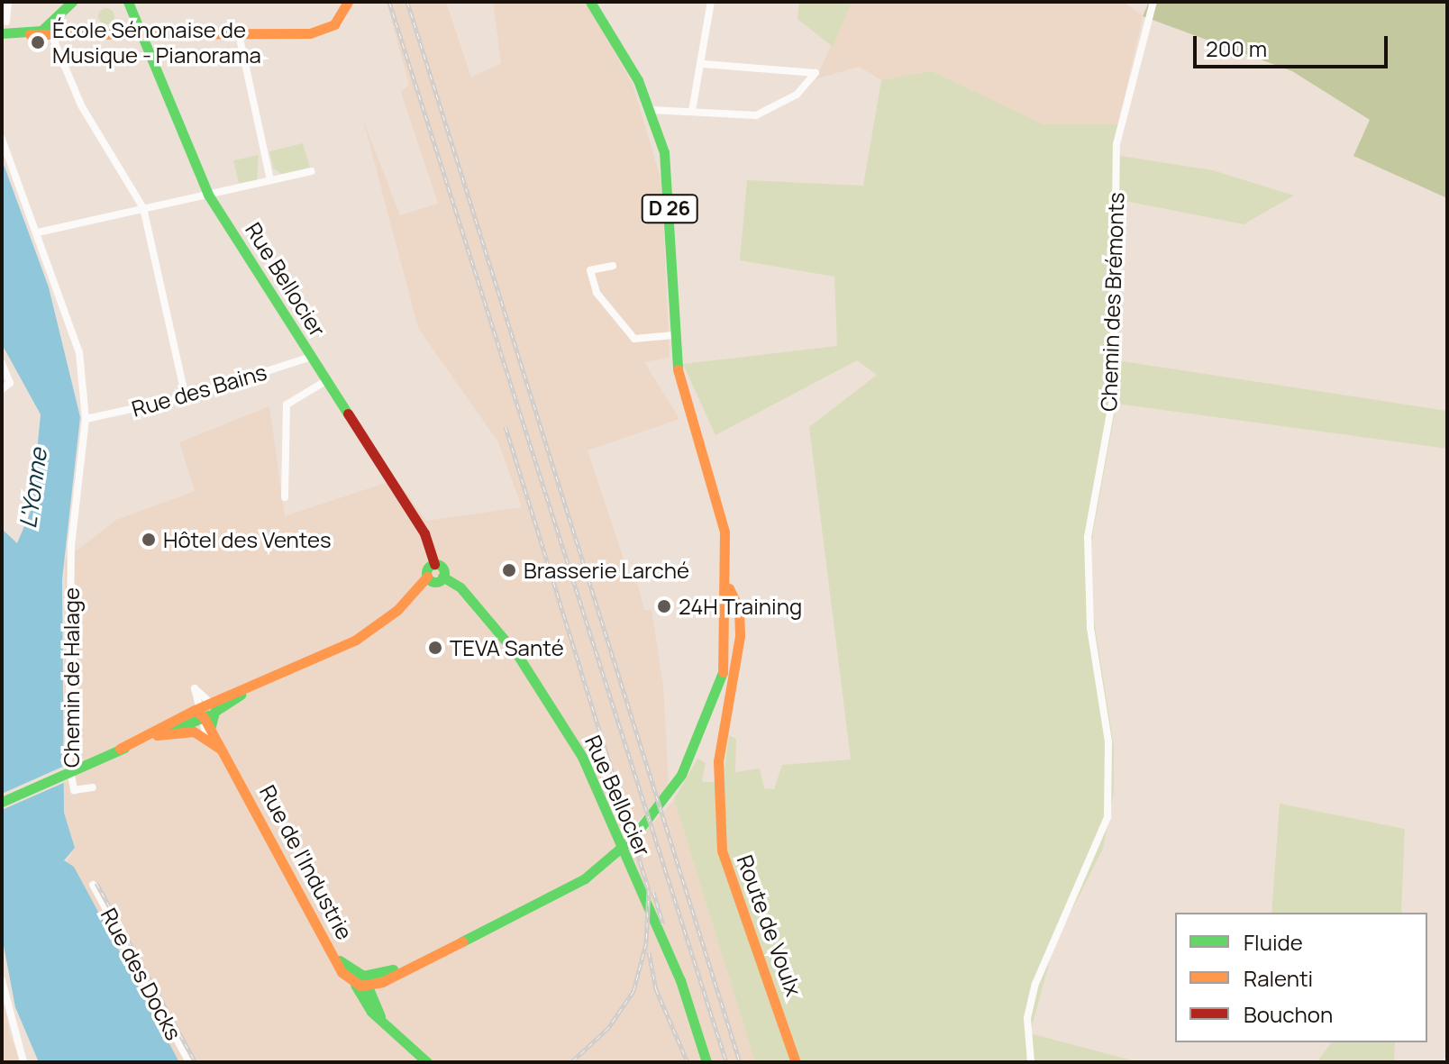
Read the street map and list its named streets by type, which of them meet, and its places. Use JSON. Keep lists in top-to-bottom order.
{
  "streets": {
    "main road": [
      "D 26",
      "Rue Bellocier",
      "Rue de l'Industrie",
      "Route de Voulx"
    ],
    "street": [
      "Chemin des Brémonts",
      "Rue des Bains",
      "Chemin de Halage",
      "Rue des Docks"
    ]
  },
  "crossings": [
    ["D 26", "Route de Voulx"],
    ["Rue Bellocier", "Rue des Bains"],
    ["Rue des Bains", "Chemin de Halage"]
  ],
  "water": ["L'Yonne"],
  "places": [
    "École Sénonaise de Musique - Pianorama",
    "Hôtel des Ventes",
    "Brasserie Larché",
    "24H Training",
    "TEVA Santé"
  ],
  "legend": ["Fluide", "Ralenti", "Bouchon"],
  "scale_bar": "200 m"
}
